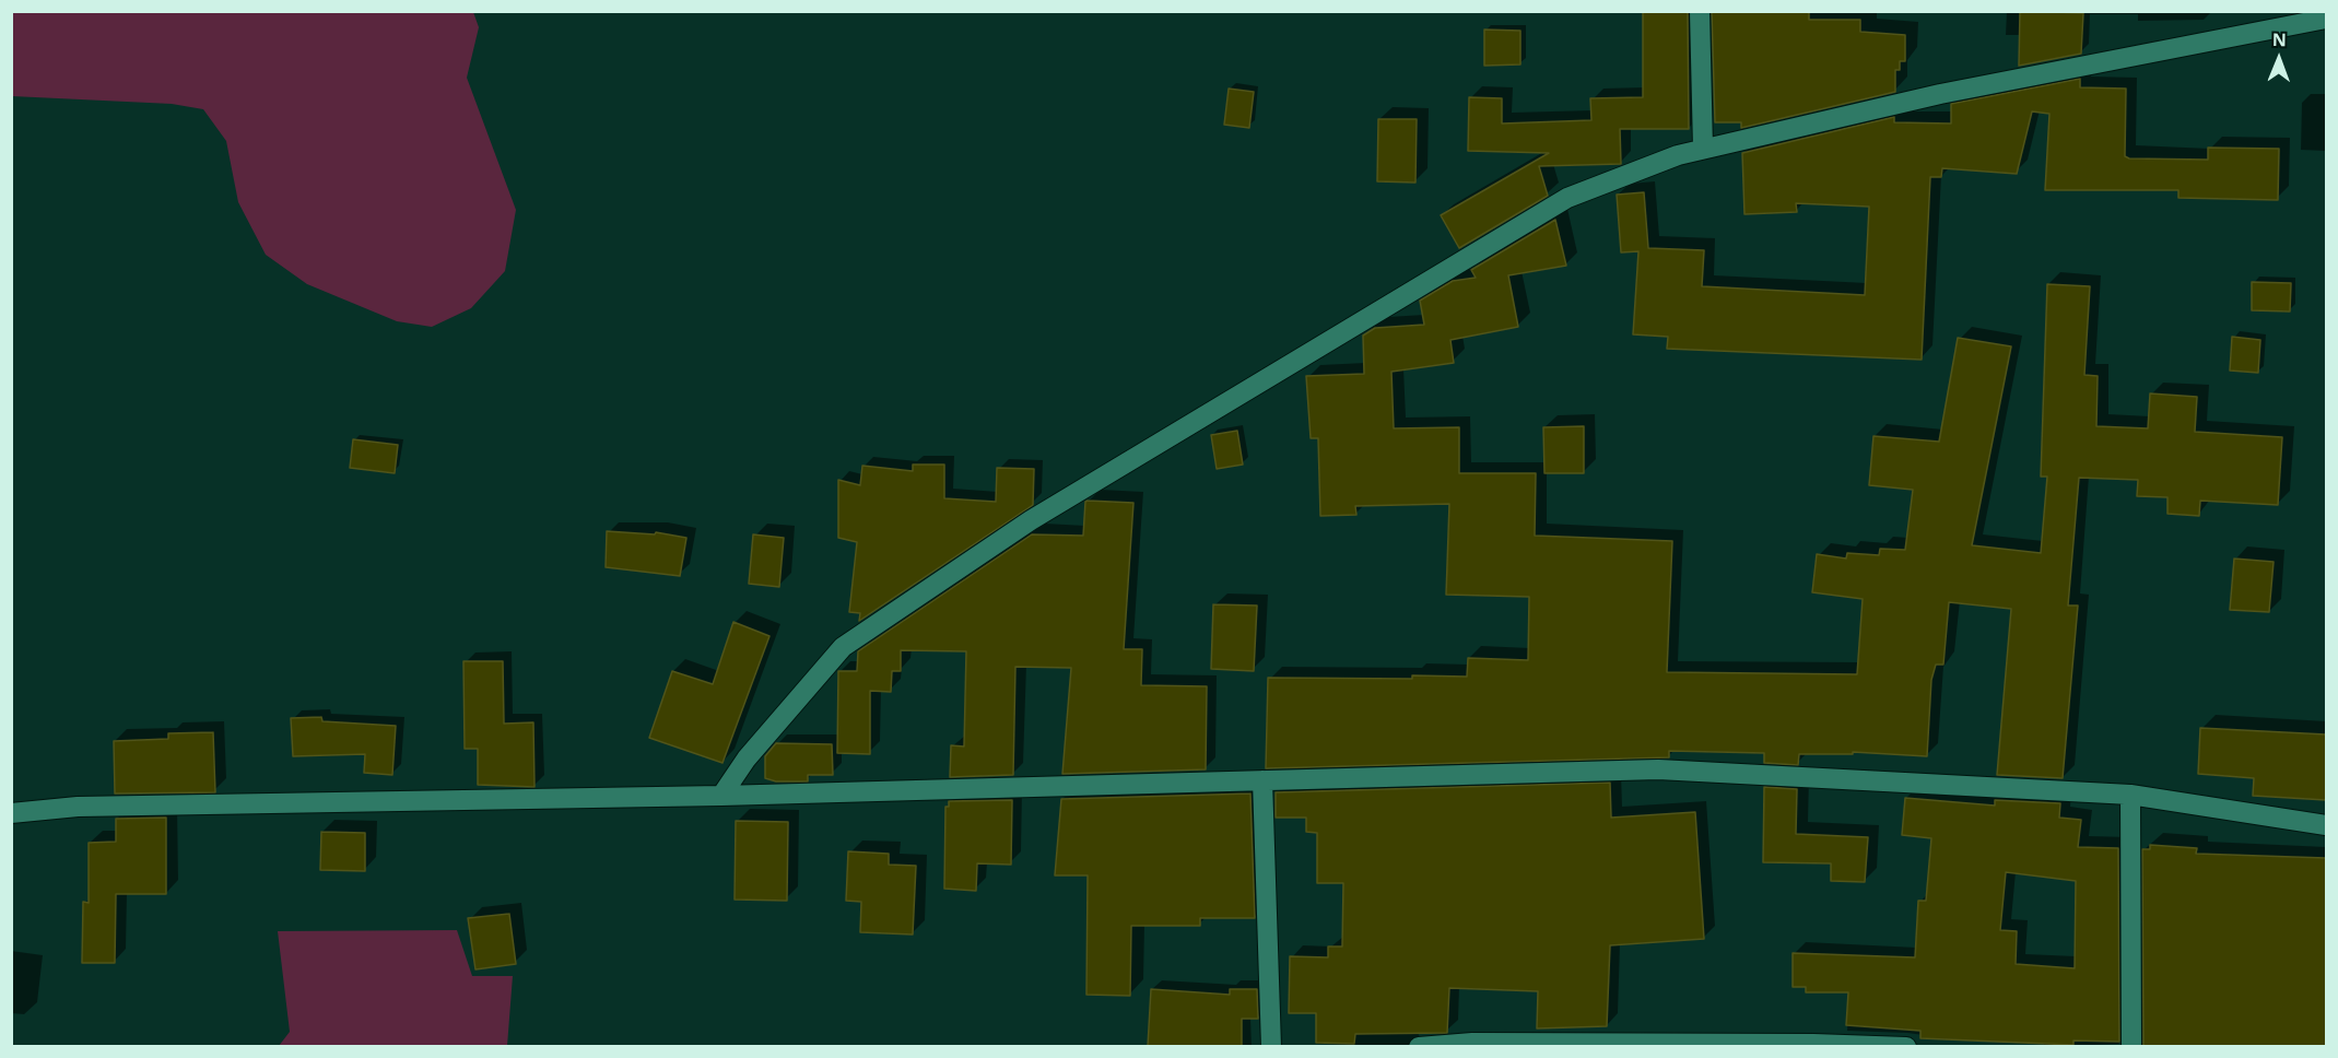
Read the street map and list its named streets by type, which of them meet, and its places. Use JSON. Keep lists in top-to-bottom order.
{
  "north": "top"
}
